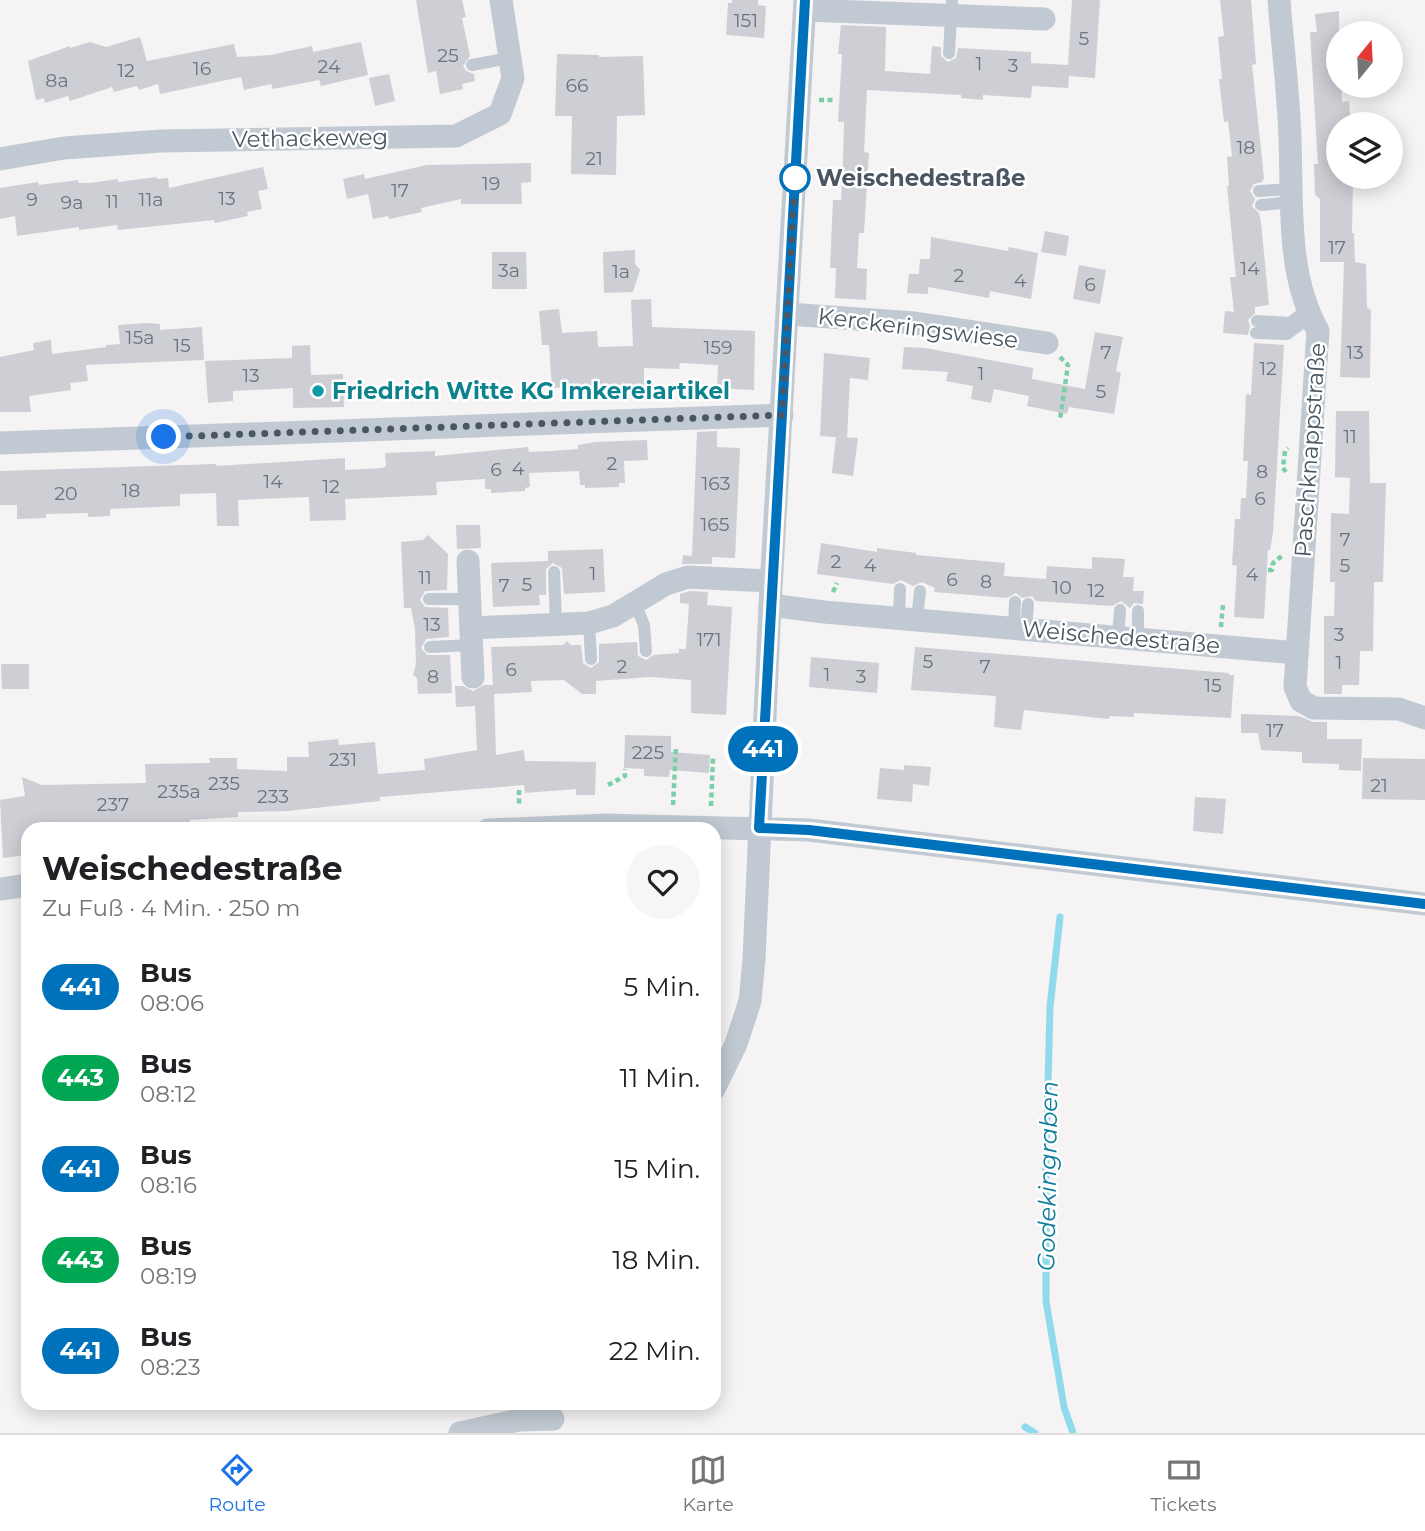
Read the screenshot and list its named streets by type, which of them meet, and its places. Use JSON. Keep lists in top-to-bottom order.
{
  "streets": {
    "street": [
      "Vethackeweg",
      "Kerckeringswiese",
      "Paschknappstraße",
      "Weischedestraße"
    ]
  },
  "crossings": [
    ["Paschknappstraße", "Weischedestraße"]
  ],
  "water": ["Godekingraben"],
  "places": ["Weischedestraße", "Friedrich Witte KG Imkereiartikel"],
  "lines": ["bus line 441"],
  "house_numbers": [
    "151",
    "5",
    "25",
    "1",
    "3",
    "24",
    "16",
    "12",
    "8a",
    "66",
    "18",
    "21",
    "19",
    "17",
    "13",
    "9",
    "11a",
    "11",
    "9a",
    "17",
    "14",
    "3a",
    "1a",
    "2",
    "4",
    "6",
    "15a",
    "15",
    "159",
    "7",
    "13",
    "12",
    "1",
    "13",
    "5",
    "11",
    "2",
    "4",
    "6",
    "8",
    "14",
    "163",
    "12",
    "18",
    "20",
    "6",
    "165",
    "7",
    "2",
    "4",
    "5",
    "1",
    "4",
    "11",
    "6",
    "8",
    "5",
    "7",
    "10",
    "12",
    "13",
    "3",
    "171",
    "5",
    "1",
    "2",
    "7",
    "6",
    "1",
    "8",
    "3",
    "15",
    "17",
    "225",
    "231",
    "235",
    "21",
    "235a",
    "233",
    "237"
  ],
  "north": "top",
  "page": {
    "on_map": "441",
    "heading": ["Weischedestraße", "Zu Fuß · 4 Min. · 250 m"],
    "list": [
      {
        "mark": "441",
        "name": "Bus",
        "note": "08:06",
        "value": "5 Min."
      },
      {
        "mark": "443",
        "name": "Bus",
        "note": "08:12",
        "value": "11 Min."
      },
      {
        "mark": "441",
        "name": "Bus",
        "note": "08:16",
        "value": "15 Min."
      },
      {
        "mark": "443",
        "name": "Bus",
        "note": "08:19",
        "value": "18 Min."
      },
      {
        "mark": "441",
        "name": "Bus",
        "note": "08:23",
        "value": "22 Min."
      }
    ],
    "tabs": ["Route", "Karte", "Tickets"]
  }
}
